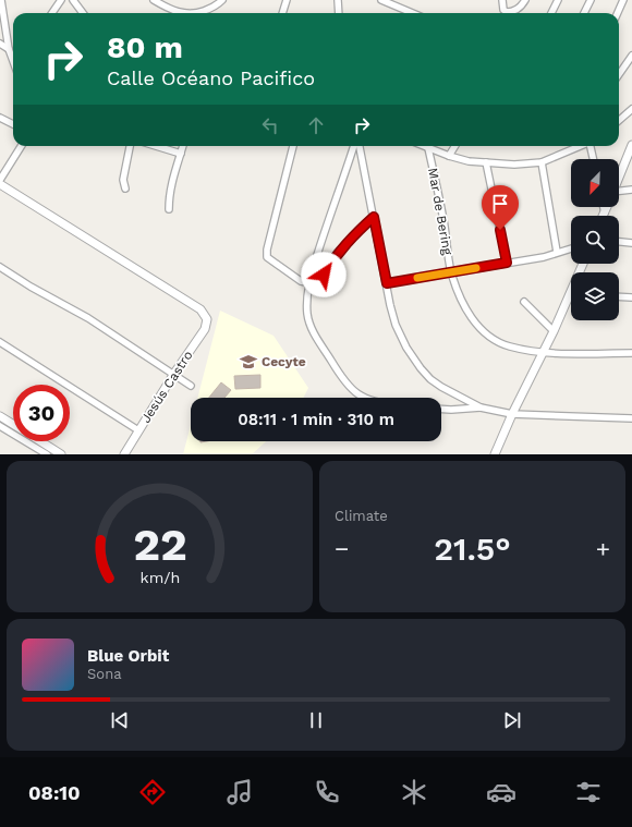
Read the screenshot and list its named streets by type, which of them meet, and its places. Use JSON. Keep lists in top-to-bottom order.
{
  "streets": {
    "street": ["Mar de Bering", "Jesús Castro"]
  },
  "places": {
    "school or university": ["Cecyte"]
  },
  "north": "bottom left",
  "page": {
    "turn": ["80 m", "Calle Océano Pacifico"],
    "limit": "30",
    "trip": "08:11 · 1 min · 310 m",
    "tile": "Climate",
    "heat": ["−", "21.5°", "+"],
    "song": ["Blue Orbit", "Sona"],
    "tabs": "08:10",
    "gauge": ["22", "km/h"]
  }
}
